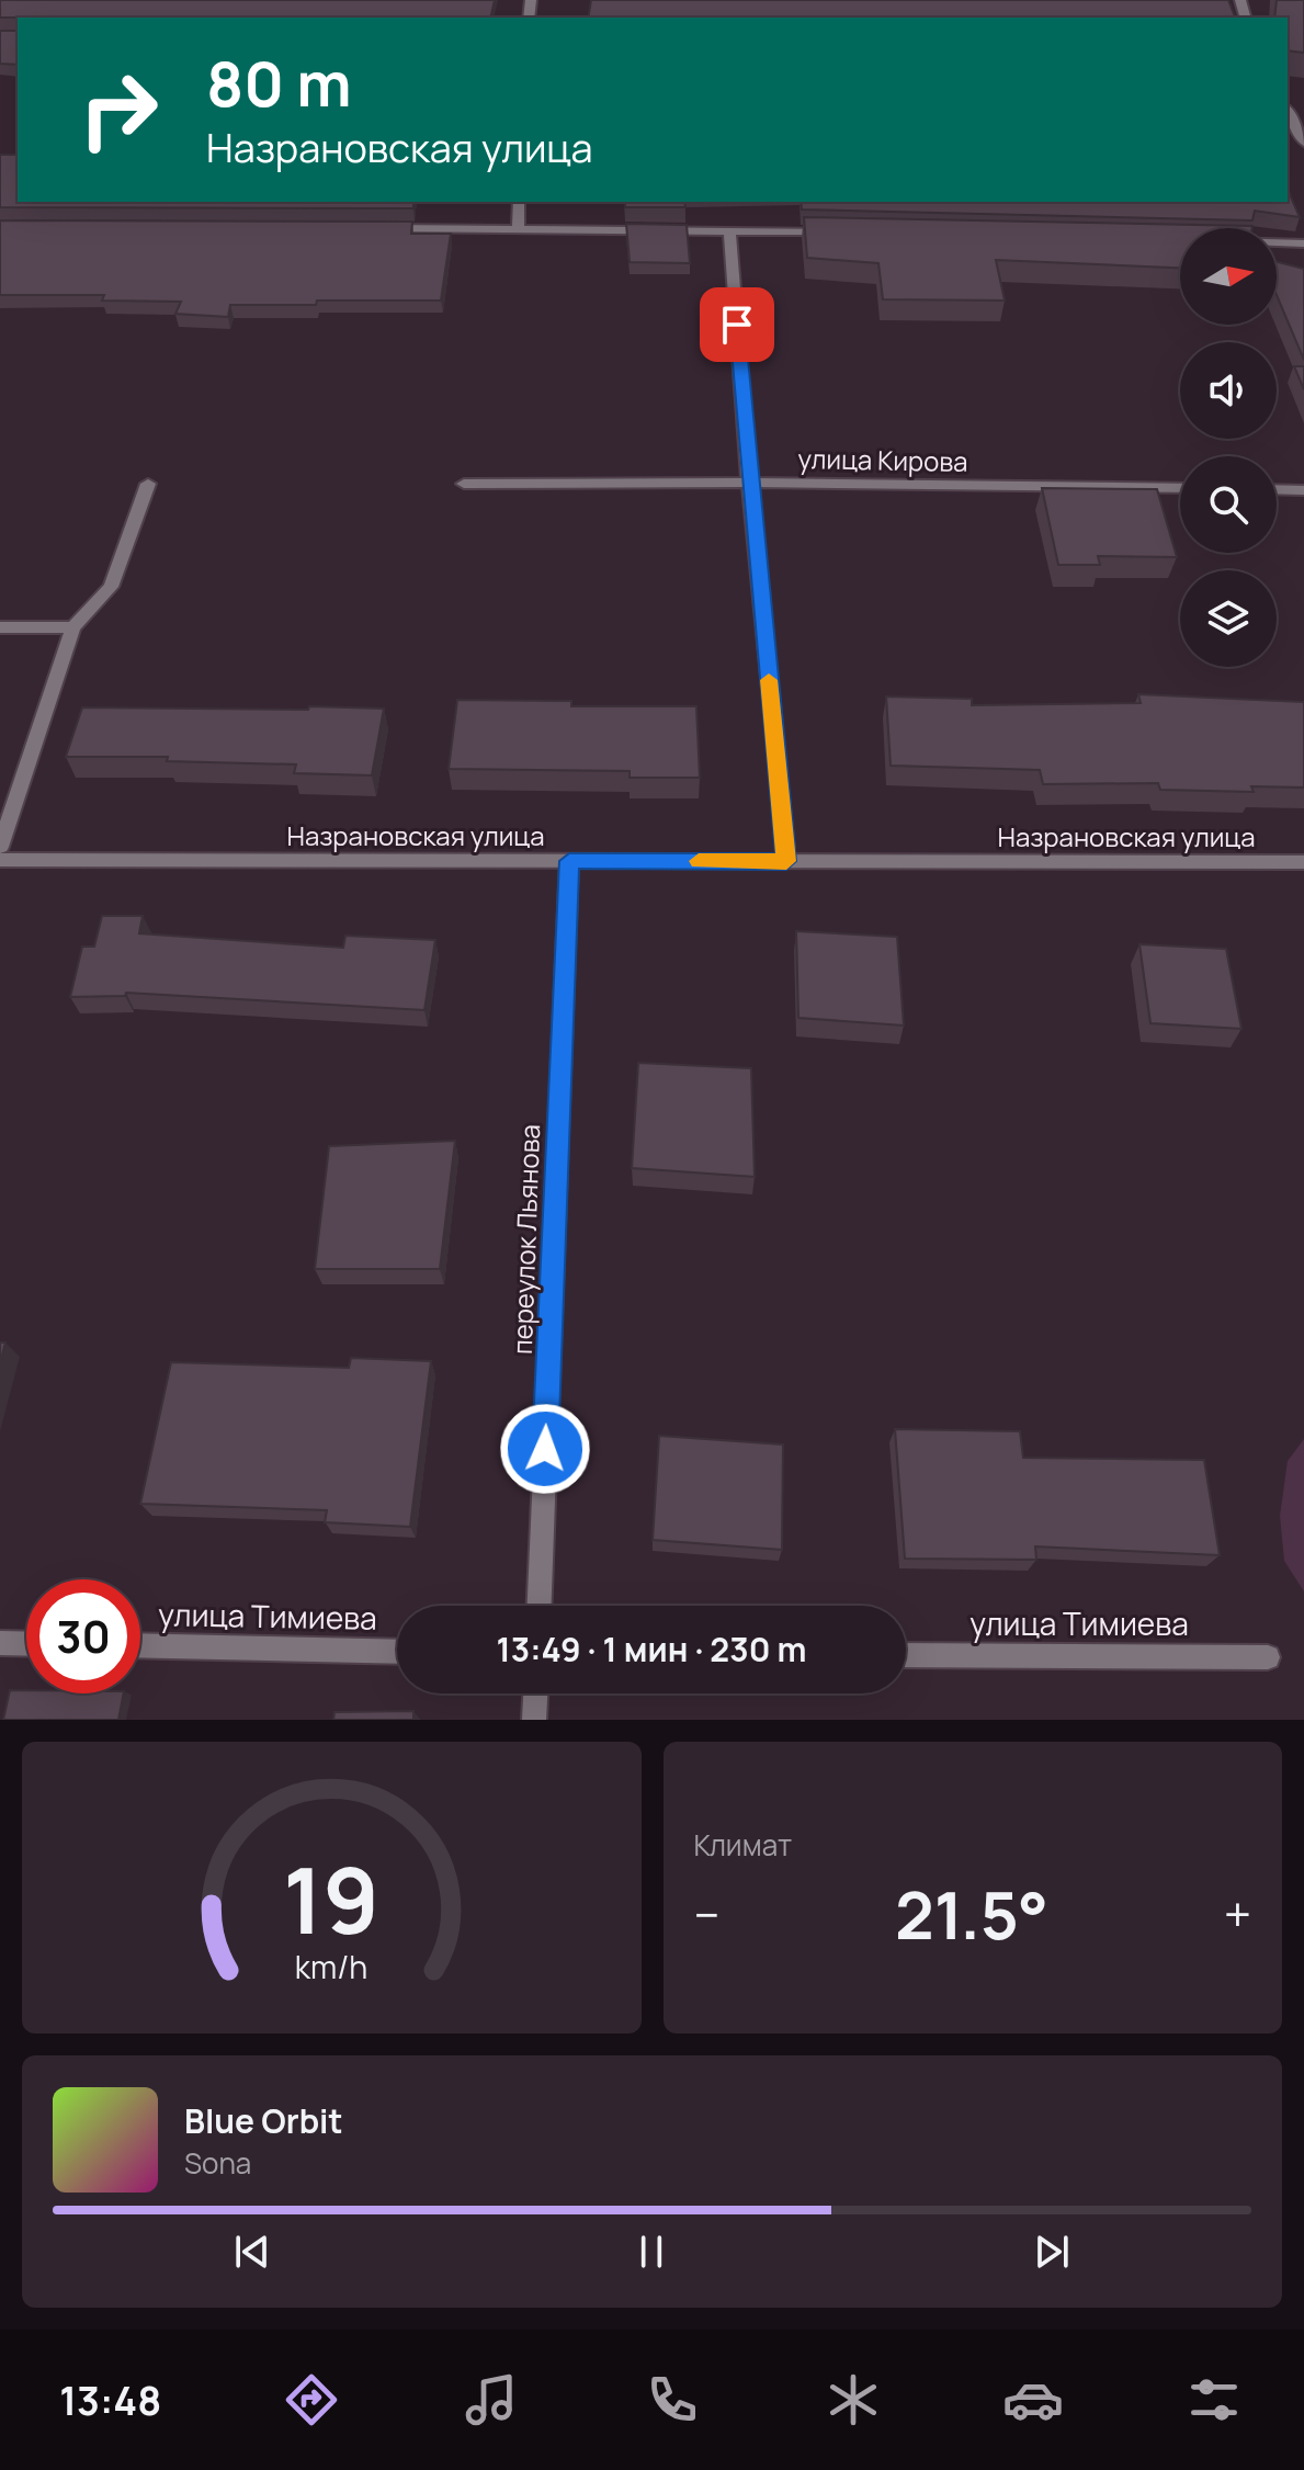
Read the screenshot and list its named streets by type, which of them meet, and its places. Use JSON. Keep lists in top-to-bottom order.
{
  "streets": {
    "street": [
      "улица Кирова",
      "Назрановская улица",
      "переулок Льянова",
      "улица Тимиева"
    ]
  },
  "crossings": [
    ["Назрановская улица", "переулок Льянова"]
  ],
  "north": "right",
  "page": {
    "turn": ["80 m", "Назрановская улица"],
    "limit": "30",
    "trip": "13:49 · 1 мин · 230 m",
    "tile": "Климат",
    "heat": ["−", "21.5°", "+"],
    "song": ["Blue Orbit", "Sona"],
    "tabs": "13:48",
    "gauge": ["19", "km/h"]
  }
}
